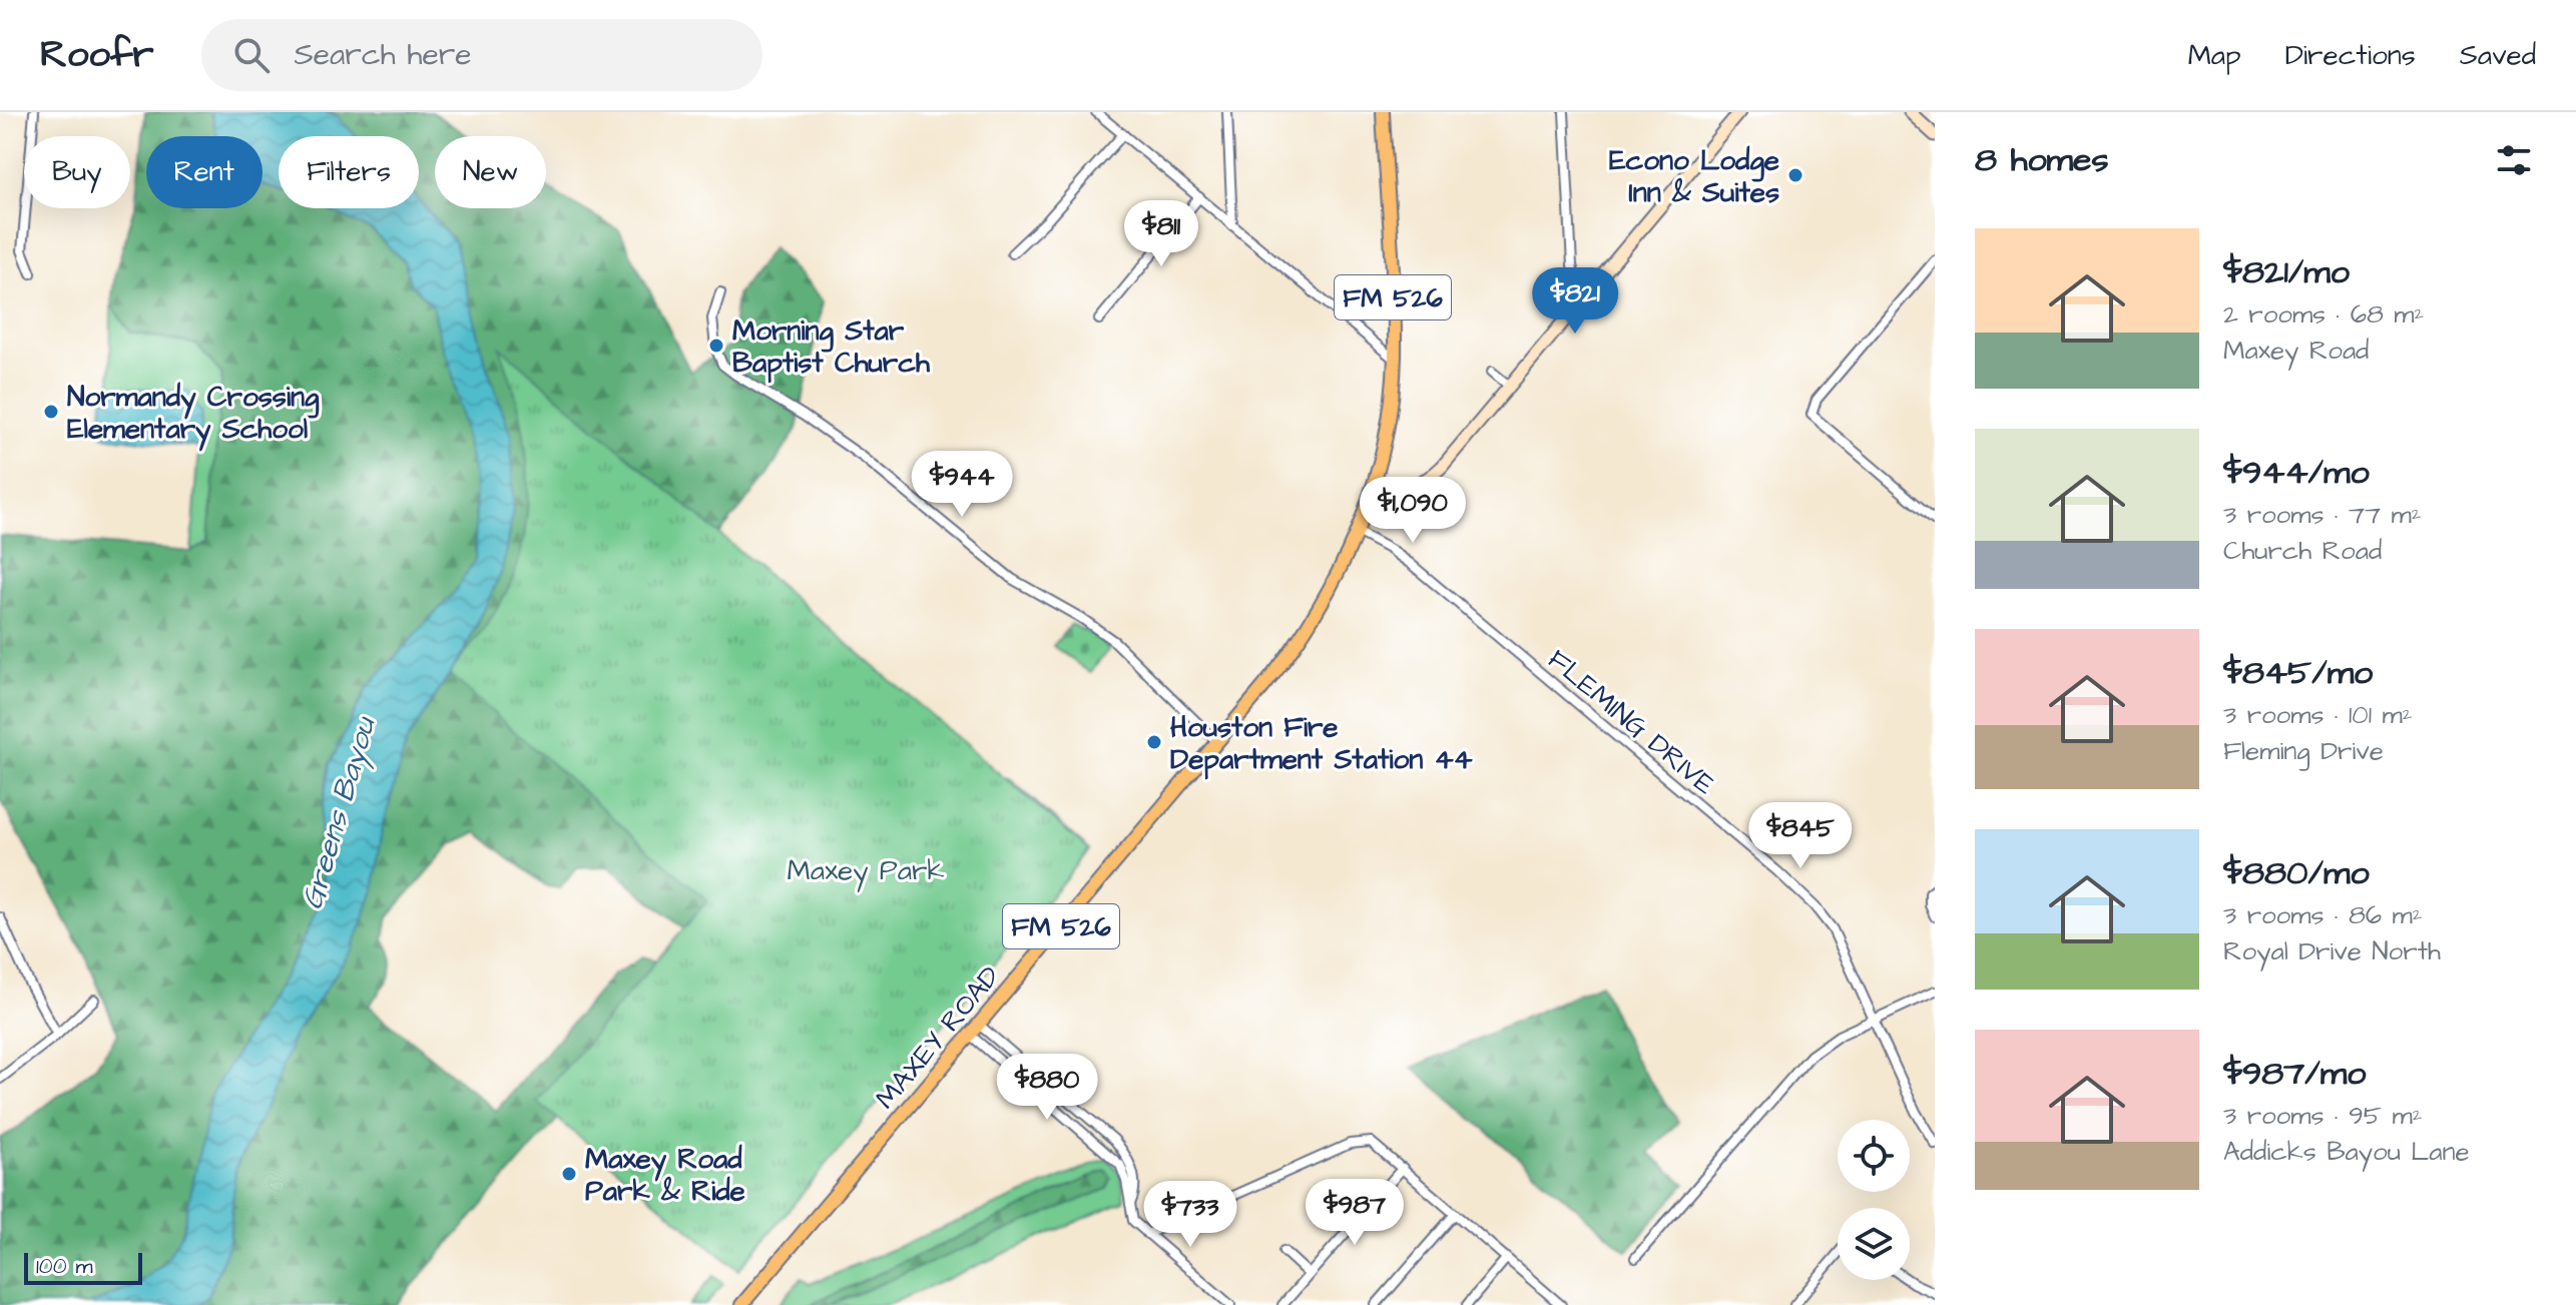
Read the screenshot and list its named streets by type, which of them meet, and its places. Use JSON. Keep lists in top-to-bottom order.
{
  "streets": {
    "main road": ["FM 526", "MAXEY ROAD"],
    "street": ["FLEMING DRIVE"]
  },
  "crossings": [
    ["FM 526", "MAXEY ROAD"],
    ["FLEMING DRIVE", "MAXEY ROAD"]
  ],
  "water": ["Greens Bayou"],
  "parks": ["Maxey Park"],
  "places": [
    "Econo Lodge Inn & Suites",
    "Morning Star Baptist Church",
    "Normandy Crossing Elementary School",
    "Houston Fire Department Station 44",
    "Maxey Road Park & Ride"
  ],
  "scale_bar": "100 m",
  "page": {
    "header": "Roofr",
    "search": "Search here",
    "nav": ["Map", "Directions", "Saved"],
    "heading": "8 homes",
    "chip": [
      "Buy",
      "Rent",
      "Filters",
      "New"
    ],
    "price": [
      "$811",
      "$821",
      "$944",
      "$1,090",
      "$845",
      "$880",
      "$987",
      "$733"
    ],
    "list": [
      {
        "name": "$821/mo",
        "note": "2 rooms · 68 m² · Maxey Road"
      },
      {
        "name": "$944/mo",
        "note": "3 rooms · 77 m² · Church Road"
      },
      {
        "name": "$845/mo",
        "note": "3 rooms · 101 m² · Fleming Drive"
      },
      {
        "name": "$880/mo",
        "note": "3 rooms · 86 m² · Royal Drive North"
      },
      {
        "name": "$987/mo",
        "note": "3 rooms · 95 m² · Addicks Bayou Lane"
      }
    ],
    "scale": "100 m"
  }
}
